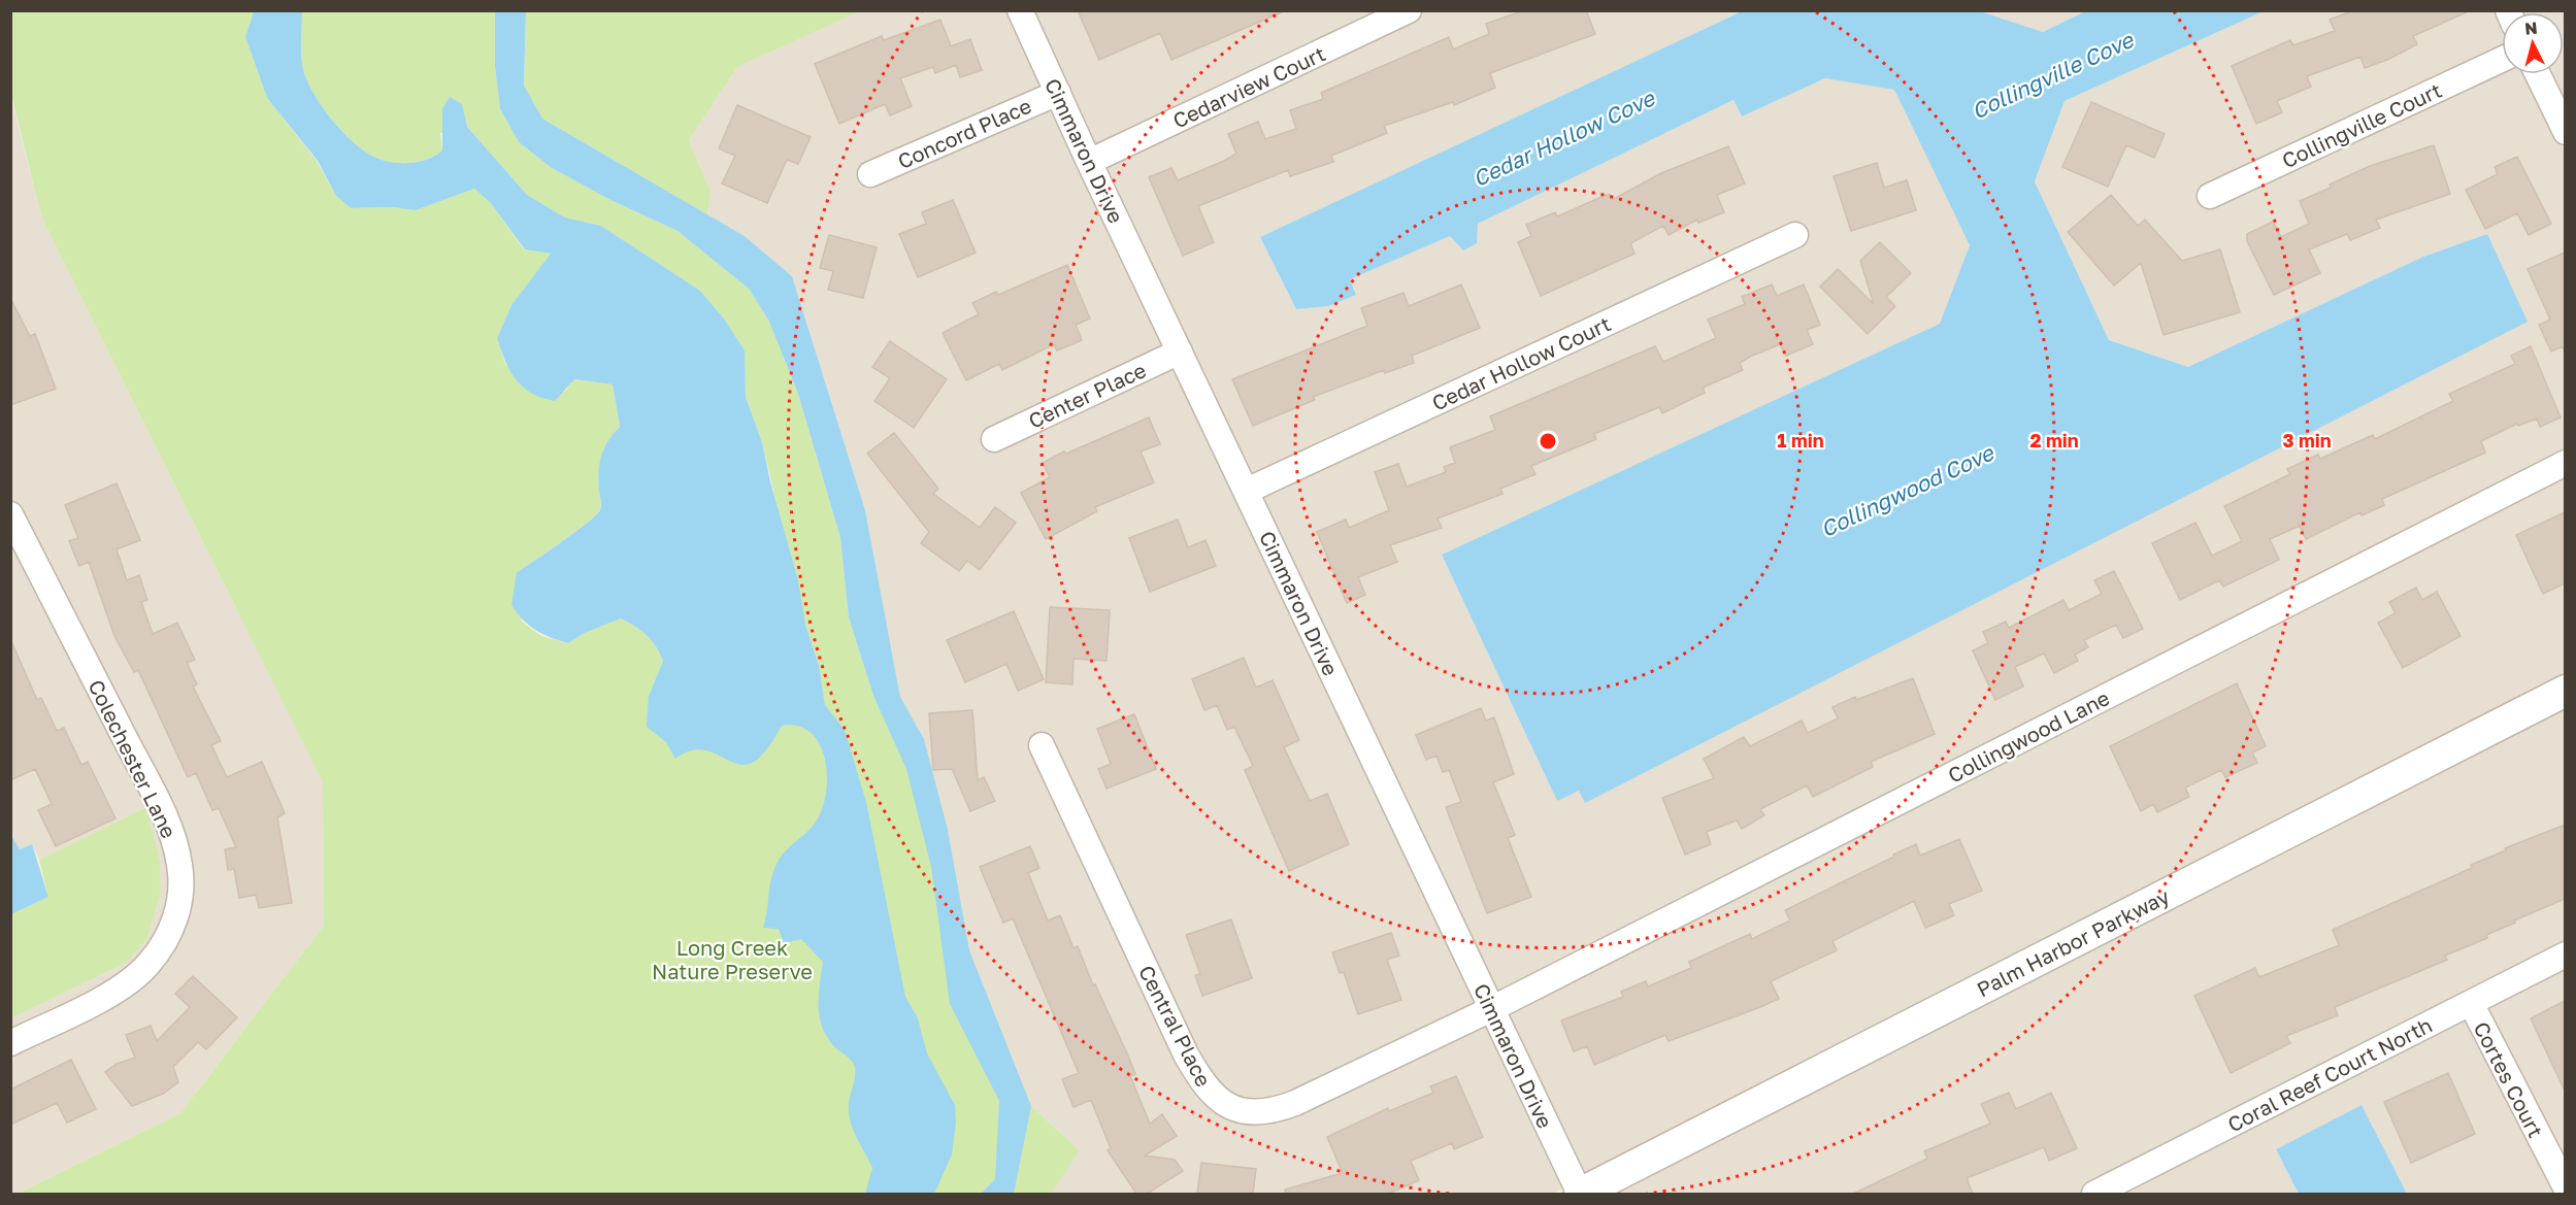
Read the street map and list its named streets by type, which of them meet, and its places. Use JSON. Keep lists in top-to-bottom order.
{
  "streets": {
    "street": [
      "Cedarview Court",
      "Collingville Court",
      "Concord Place",
      "Cimmaron Drive",
      "Cedar Hollow Court",
      "Center Place",
      "Collingwood Lane",
      "Colechester Lane",
      "Palm Harbor Parkway",
      "Central Place",
      "Coral Reef Court North",
      "Cortes Court"
    ]
  },
  "crossings": [
    ["Cedarview Court", "Cimmaron Drive"],
    ["Concord Place", "Cimmaron Drive"],
    ["Cimmaron Drive", "Cedar Hollow Court"],
    ["Cimmaron Drive", "Center Place"],
    ["Cimmaron Drive", "Collingwood Lane"],
    ["Cimmaron Drive", "Palm Harbor Parkway"],
    ["Cimmaron Drive", "Central Place"],
    ["Collingwood Lane", "Central Place"],
    ["Coral Reef Court North", "Cortes Court"]
  ],
  "water": ["Collingville Cove", "Cedar Hollow Cove", "Collingwood Cove"],
  "parks": ["Long Creek Nature Preserve"],
  "north": "top",
  "rings": ["1 min", "2 min", "3 min"]
}
